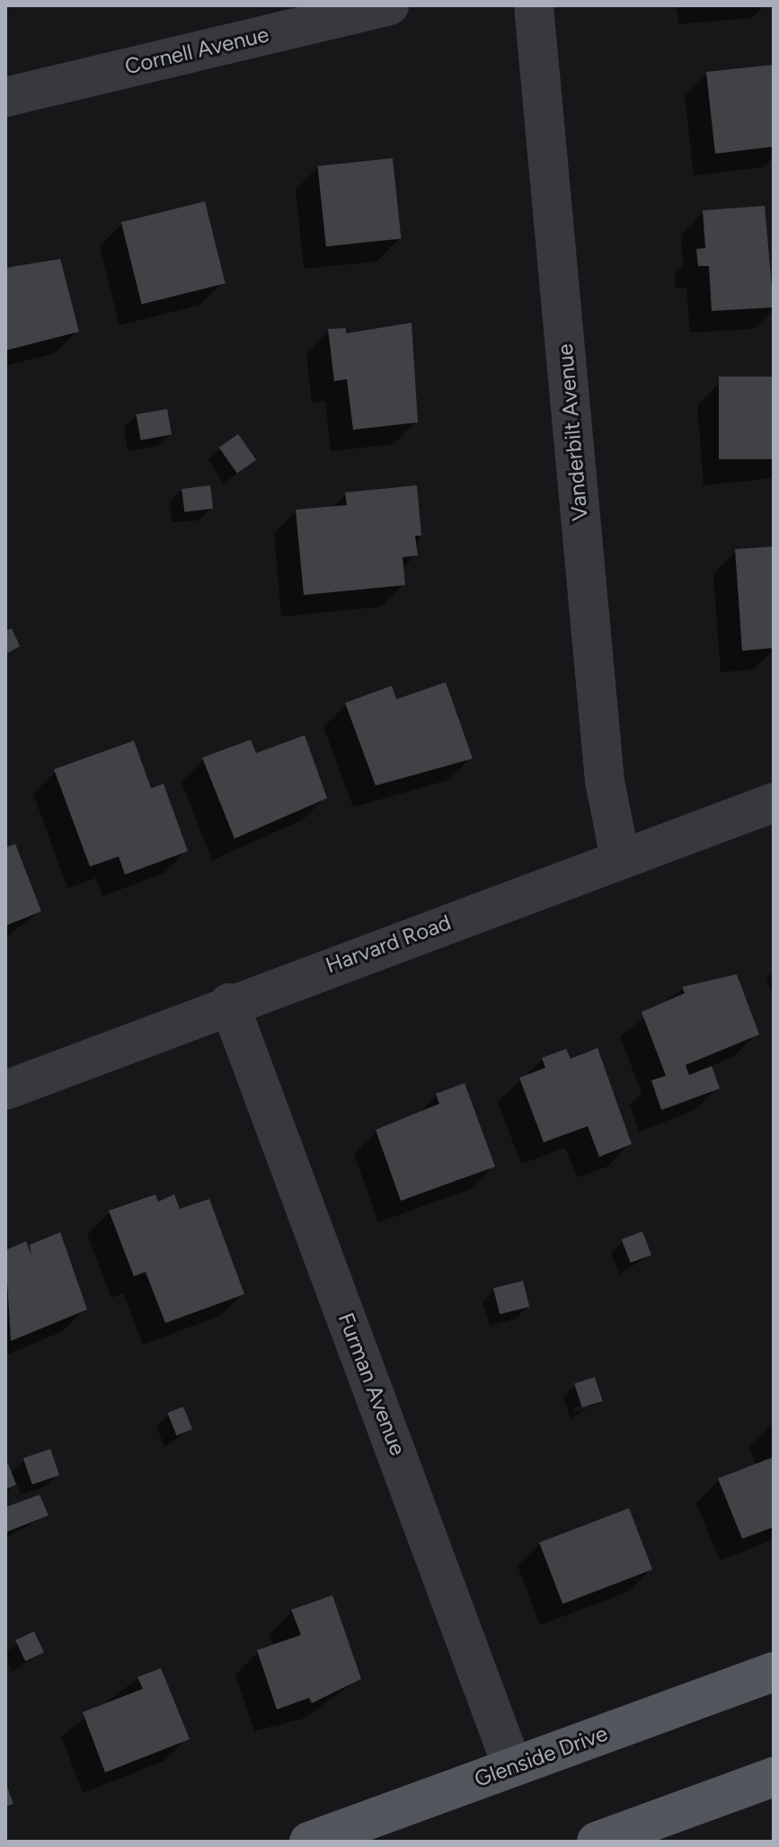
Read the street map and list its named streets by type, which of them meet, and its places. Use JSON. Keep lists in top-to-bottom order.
{
  "streets": {
    "main road": ["Glenside Drive"],
    "street": [
      "Cornell Avenue",
      "Vanderbilt Avenue",
      "Harvard Road",
      "Furman Avenue"
    ]
  },
  "crossings": [
    ["Vanderbilt Avenue", "Harvard Road"],
    ["Harvard Road", "Furman Avenue"],
    ["Furman Avenue", "Glenside Drive"]
  ]
}
